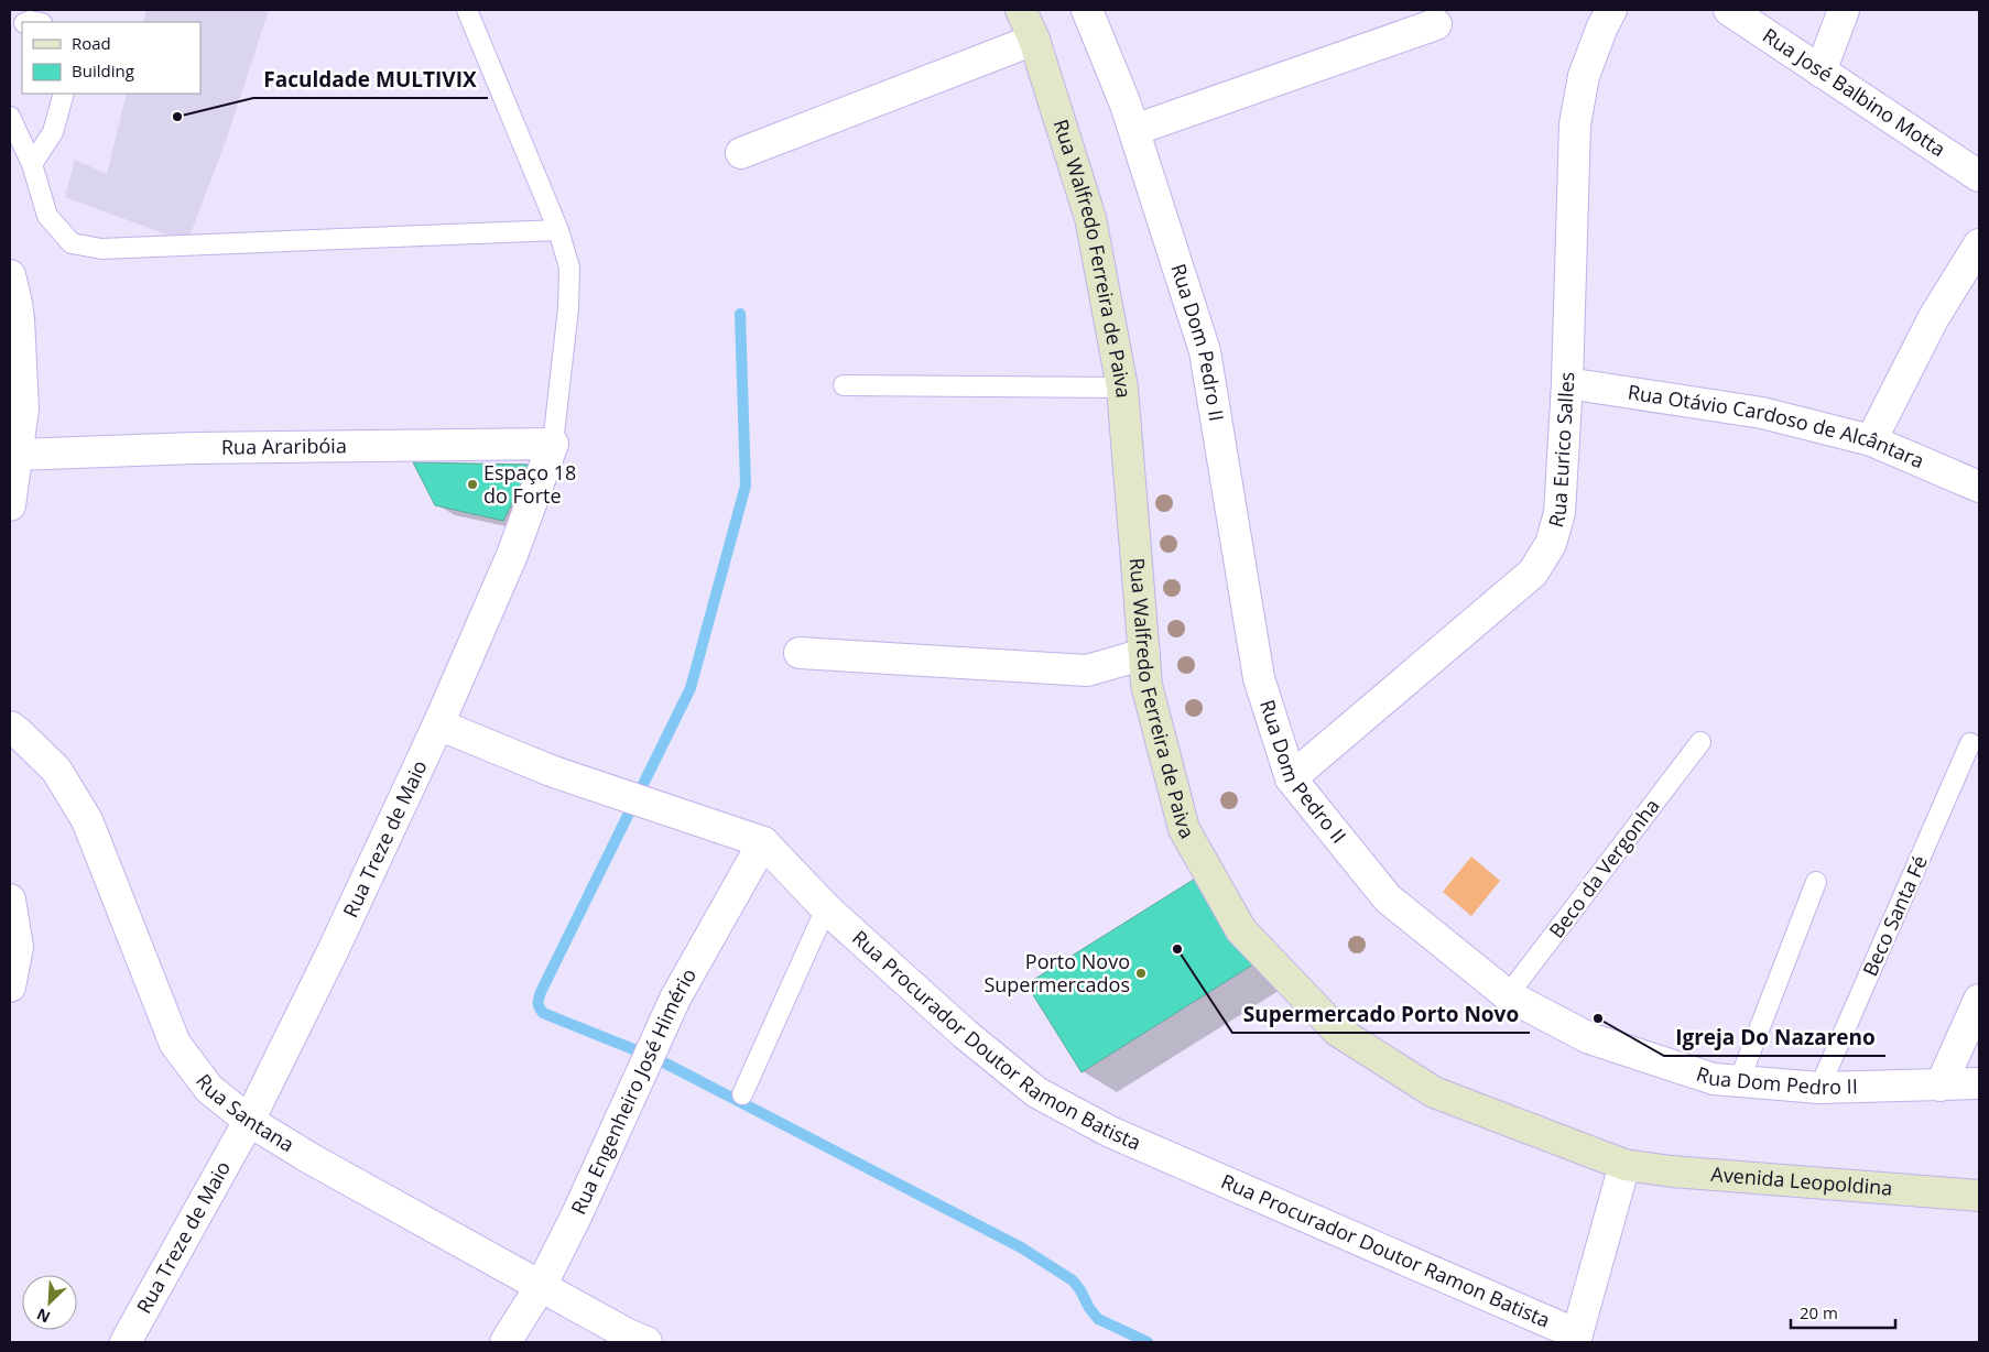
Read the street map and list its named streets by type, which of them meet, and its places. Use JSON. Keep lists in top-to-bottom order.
{
  "streets": {
    "street": [
      "Rua José Balbino Motta",
      "Rua Walfredo Ferreira de Paiva",
      "Rua Dom Pedro II",
      "Rua Otávio Cardoso de Alcântara",
      "Rua Araribóia",
      "Rua Eurico Salles",
      "Rua Treze de Maio",
      "Rua Procurador Doutor Ramon Batista",
      "Rua Engenheiro José Himério",
      "Rua Santana",
      "Avenida Leopoldina"
    ],
    "lane": ["Beco da Vergonha", "Beco Santa Fé"]
  },
  "crossings": [
    ["Rua Walfredo Ferreira de Paiva", "Avenida Leopoldina"],
    ["Rua Dom Pedro II", "Rua Eurico Salles"],
    ["Rua Dom Pedro II", "Beco da Vergonha"],
    ["Rua Dom Pedro II", "Beco Santa Fé"],
    ["Rua Otávio Cardoso de Alcântara", "Rua Eurico Salles"],
    ["Rua Araribóia", "Rua Treze de Maio"],
    ["Rua Treze de Maio", "Rua Procurador Doutor Ramon Batista"],
    ["Rua Treze de Maio", "Rua Santana"],
    ["Rua Procurador Doutor Ramon Batista", "Rua Engenheiro José Himério"],
    ["Rua Engenheiro José Himério", "Rua Santana"]
  ],
  "places": [
    "Faculdade MULTIVIX",
    "Espaço 18 do Forte",
    "Supermercado Porto Novo",
    "Porto Novo Supermercados",
    "Igreja Do Nazareno"
  ],
  "legend": ["Road", "Building"],
  "scale_bar": "20 m",
  "north": "bottom left"
}
